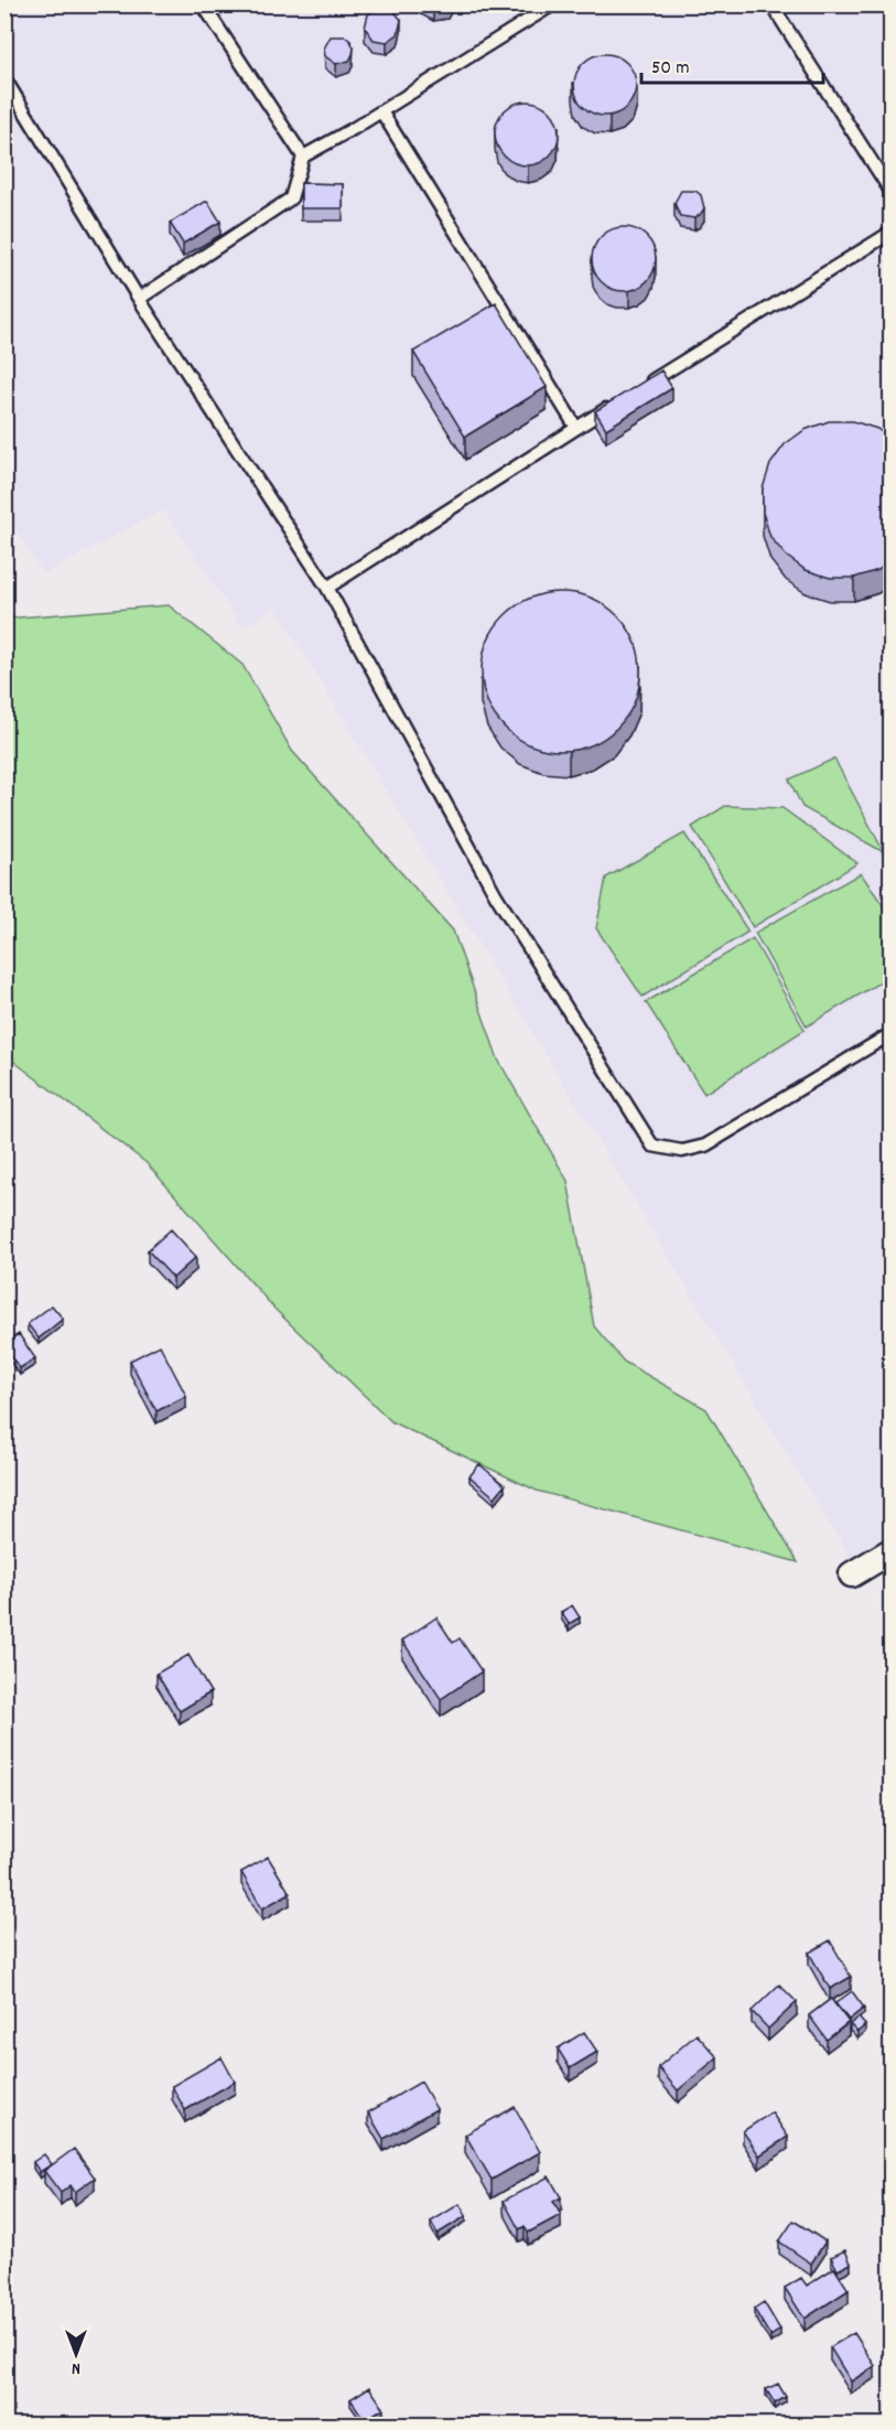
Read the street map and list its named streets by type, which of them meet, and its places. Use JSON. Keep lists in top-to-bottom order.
{
  "scale_bar": "50 m",
  "north": "bottom"
}
